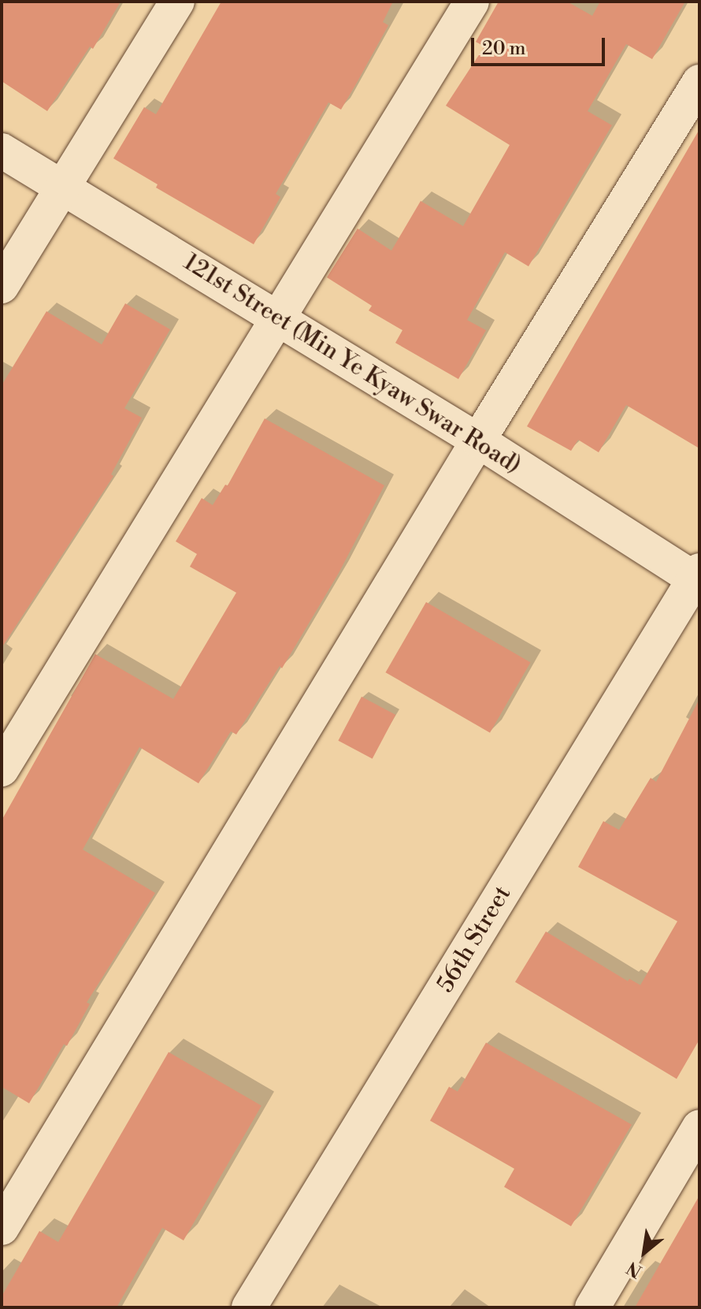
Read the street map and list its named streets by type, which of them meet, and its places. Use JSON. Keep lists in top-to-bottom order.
{
  "streets": {
    "street": ["121st Street (Min Ye Kyaw Swar Road)", "56th Street"]
  },
  "crossings": [
    ["121st Street (Min Ye Kyaw Swar Road)", "56th Street"]
  ],
  "scale_bar": "20 m",
  "north": "bottom left"
}
